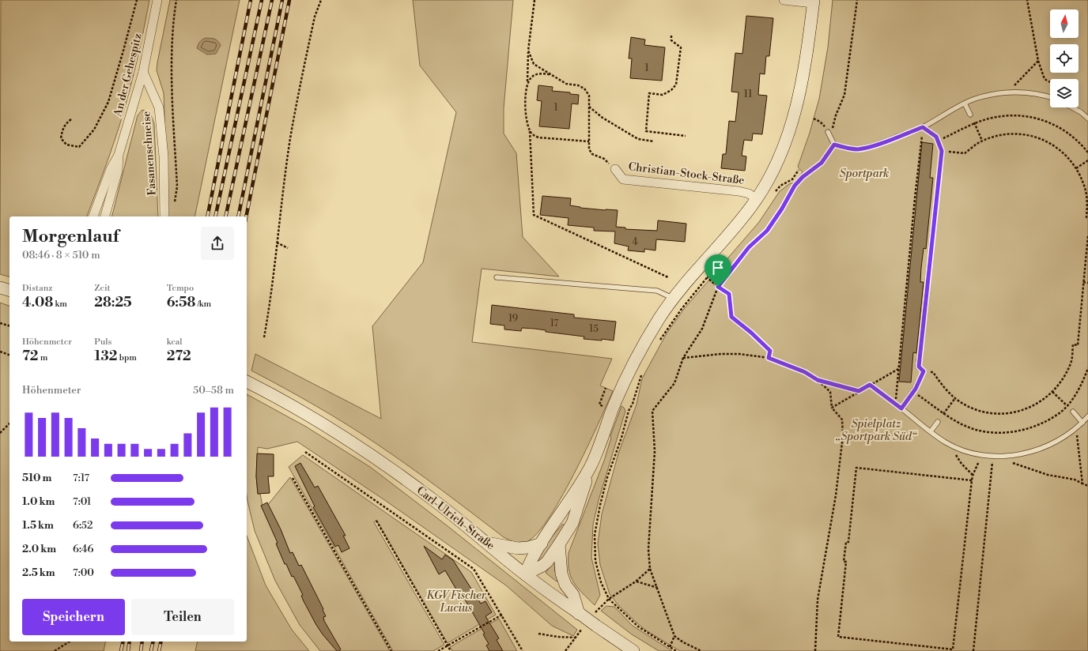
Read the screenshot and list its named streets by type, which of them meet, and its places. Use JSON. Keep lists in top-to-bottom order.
{
  "streets": {
    "street": [
      "An der Gehespitz",
      "Fasanenschneise",
      "Christian-Stock-Straße",
      "Carl-Ulrich-Straße"
    ]
  },
  "crossings": [
    ["An der Gehespitz", "Fasanenschneise"]
  ],
  "parks": ["Sportpark", "Spielplatz „Sportpark Süd“", "KGV Fischer Lucius"],
  "house_numbers": [
    "1",
    "11",
    "1",
    "4",
    "19",
    "17",
    "15"
  ],
  "north": "top",
  "page": {
    "heading": ["Morgenlauf", "08:46 · 8 × 510 m"],
    "stats": [
      ["Distanz", "4.08 km"],
      ["Zeit", "28:25"],
      ["Tempo", "6:58 /km"],
      ["Höhenmeter", "72 m"],
      ["Puls", "132 bpm"],
      ["kcal", "272"]
    ],
    "chart": ["Höhenmeter", "50–58 m"],
    "list": [
      {
        "name": "510 m",
        "note": "7:17"
      },
      {
        "name": "1.0 km",
        "note": "7:01"
      },
      {
        "name": "1.5 km",
        "note": "6:52"
      },
      {
        "name": "2.0 km",
        "note": "6:46"
      },
      {
        "name": "2.5 km",
        "note": "7:00"
      }
    ],
    "buttons": ["Speichern", "Teilen"]
  }
}
